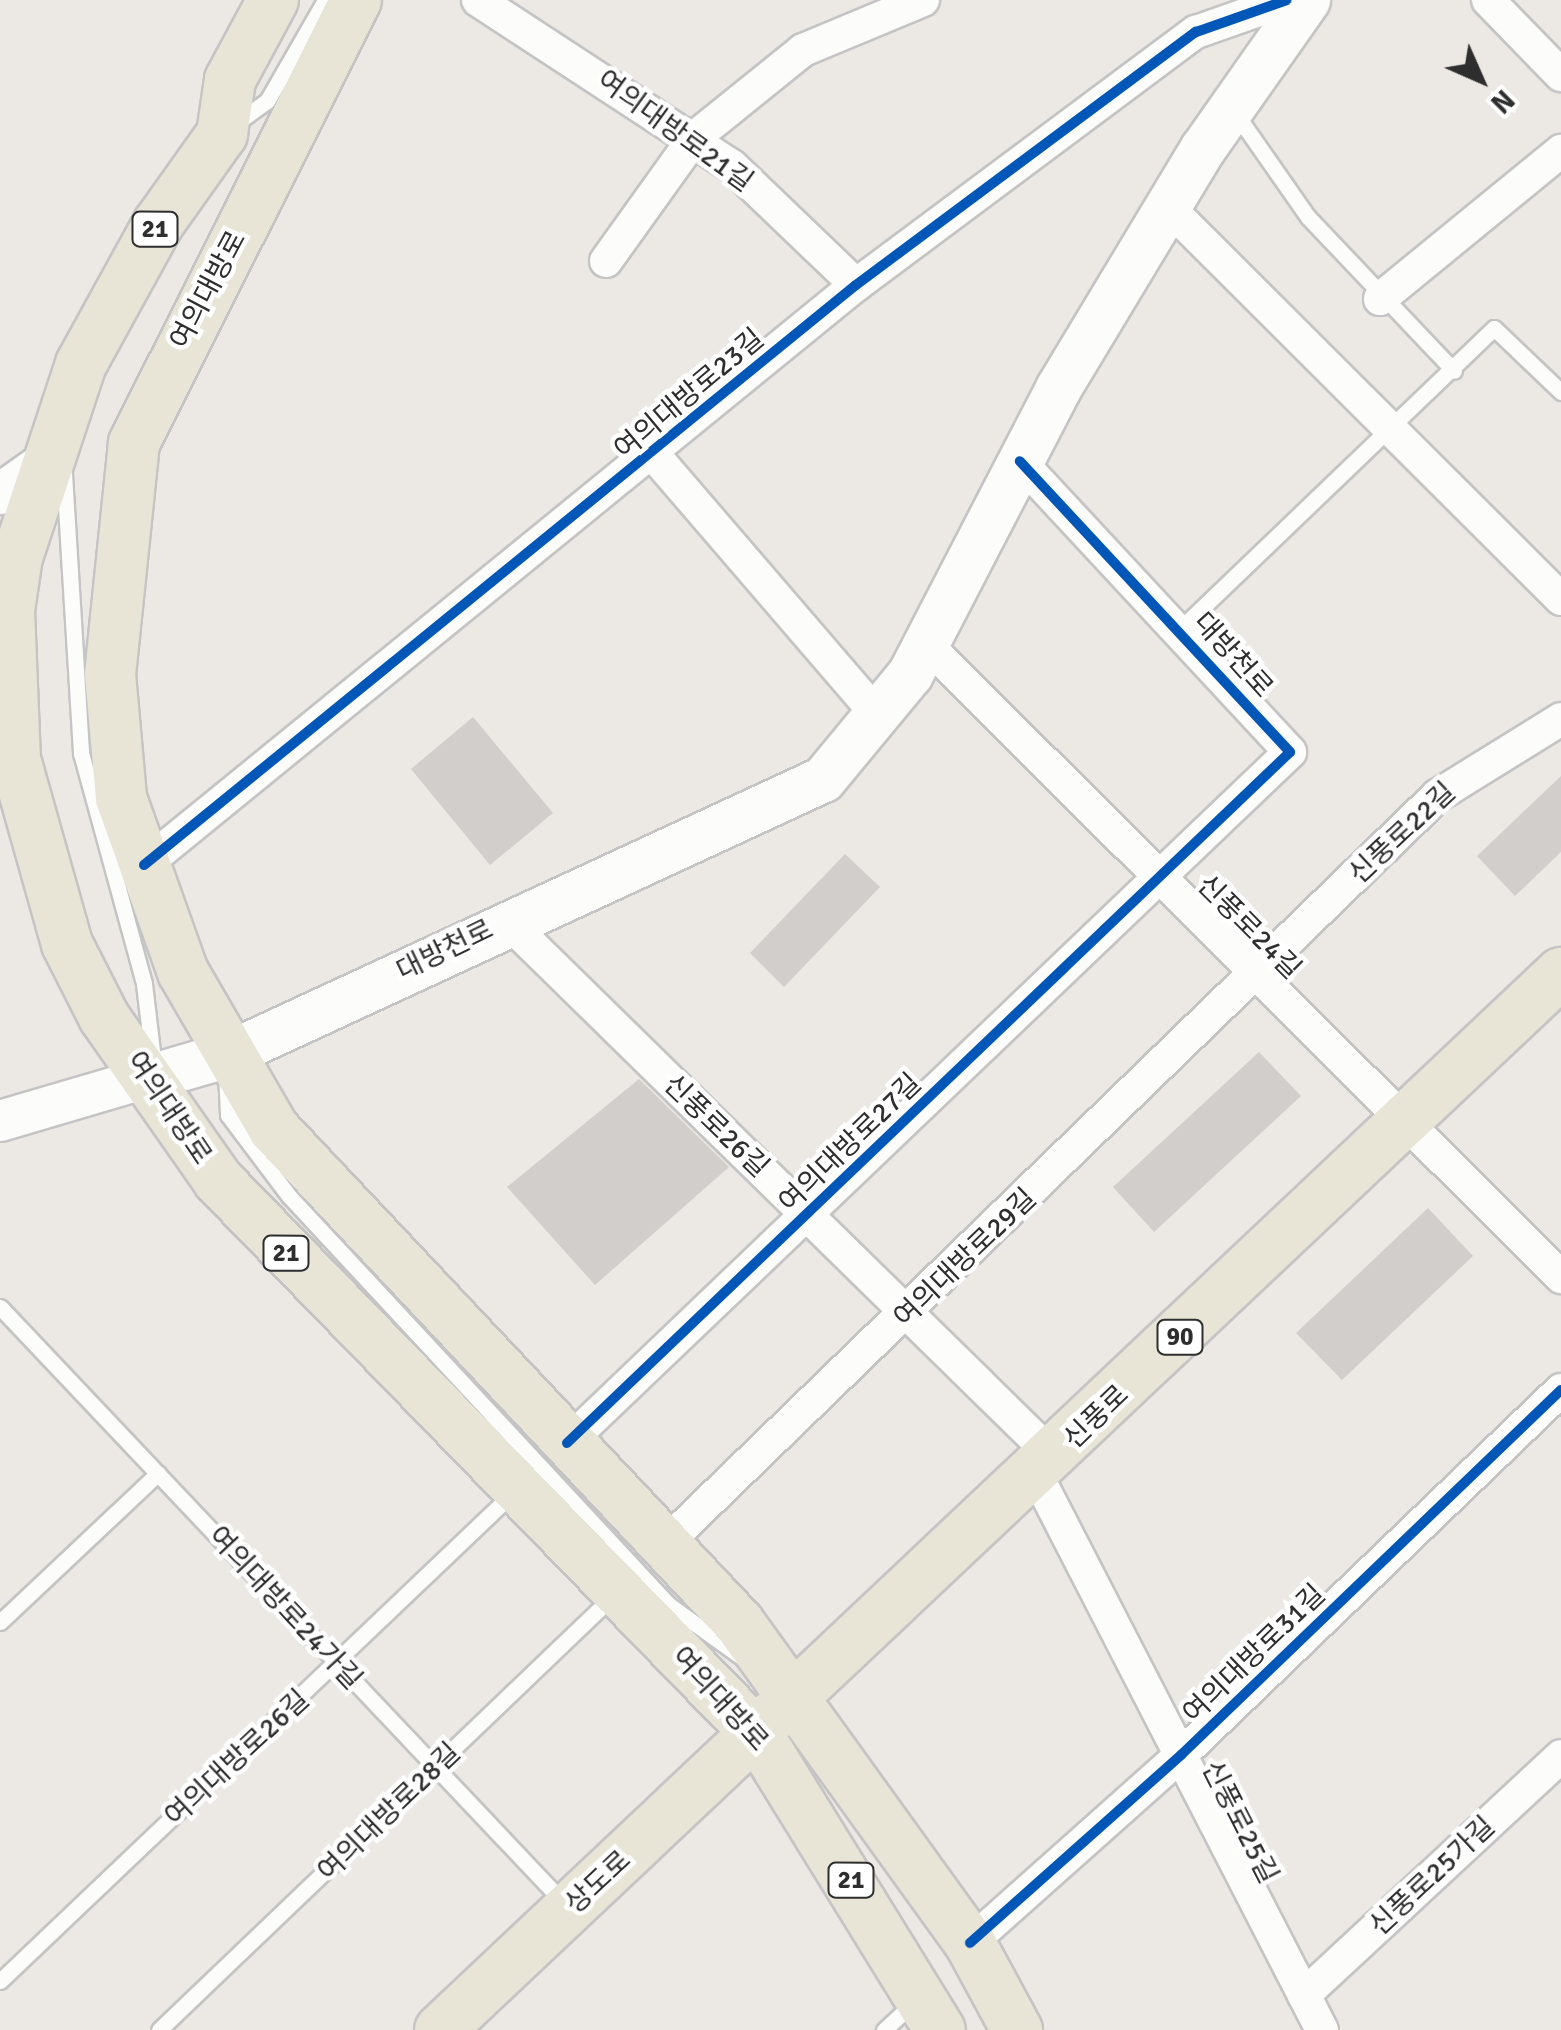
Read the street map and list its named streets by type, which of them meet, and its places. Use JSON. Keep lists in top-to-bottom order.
{
  "streets": {
    "main road": [
      "21",
      "여의대방로",
      "대방천로",
      "90",
      "신풍로",
      "상도로"
    ],
    "street": [
      "여의대방로21길",
      "여의대방로23길",
      "신풍로22길",
      "신풍로24길",
      "신풍로26길",
      "여의대방로27길",
      "여의대방로29길",
      "여의대방로31길",
      "신풍로25길",
      "신풍로25가길"
    ],
    "lane": ["여의대방로24가길", "여의대방로26길", "여의대방로28길"]
  },
  "crossings": [
    ["여의대방로21길", "여의대방로23길"],
    ["여의대방로", "여의대방로23길"],
    ["여의대방로", "대방천로"],
    ["여의대방로", "여의대방로27길"],
    ["여의대방로", "여의대방로29길"],
    ["여의대방로", "신풍로"],
    ["여의대방로", "여의대방로31길"],
    ["여의대방로", "여의대방로26길"],
    ["여의대방로", "여의대방로28길"],
    ["여의대방로", "상도로"],
    ["대방천로", "신풍로24길"],
    ["대방천로", "신풍로26길"],
    ["대방천로", "여의대방로27길"],
    ["신풍로22길", "신풍로24길"],
    ["신풍로22길", "여의대방로29길"],
    ["신풍로24길", "여의대방로27길"],
    ["신풍로24길", "여의대방로29길"],
    ["신풍로24길", "신풍로"],
    ["신풍로26길", "여의대방로27길"],
    ["신풍로26길", "여의대방로29길"],
    ["신풍로26길", "신풍로"],
    ["신풍로26길", "신풍로25길"],
    ["신풍로", "신풍로25길"],
    ["신풍로", "상도로"],
    ["여의대방로24가길", "여의대방로26길"],
    ["여의대방로24가길", "여의대방로28길"],
    ["여의대방로24가길", "상도로"],
    ["여의대방로31길", "신풍로25길"],
    ["신풍로25길", "신풍로25가길"]
  ],
  "north": "bottom right"
}
